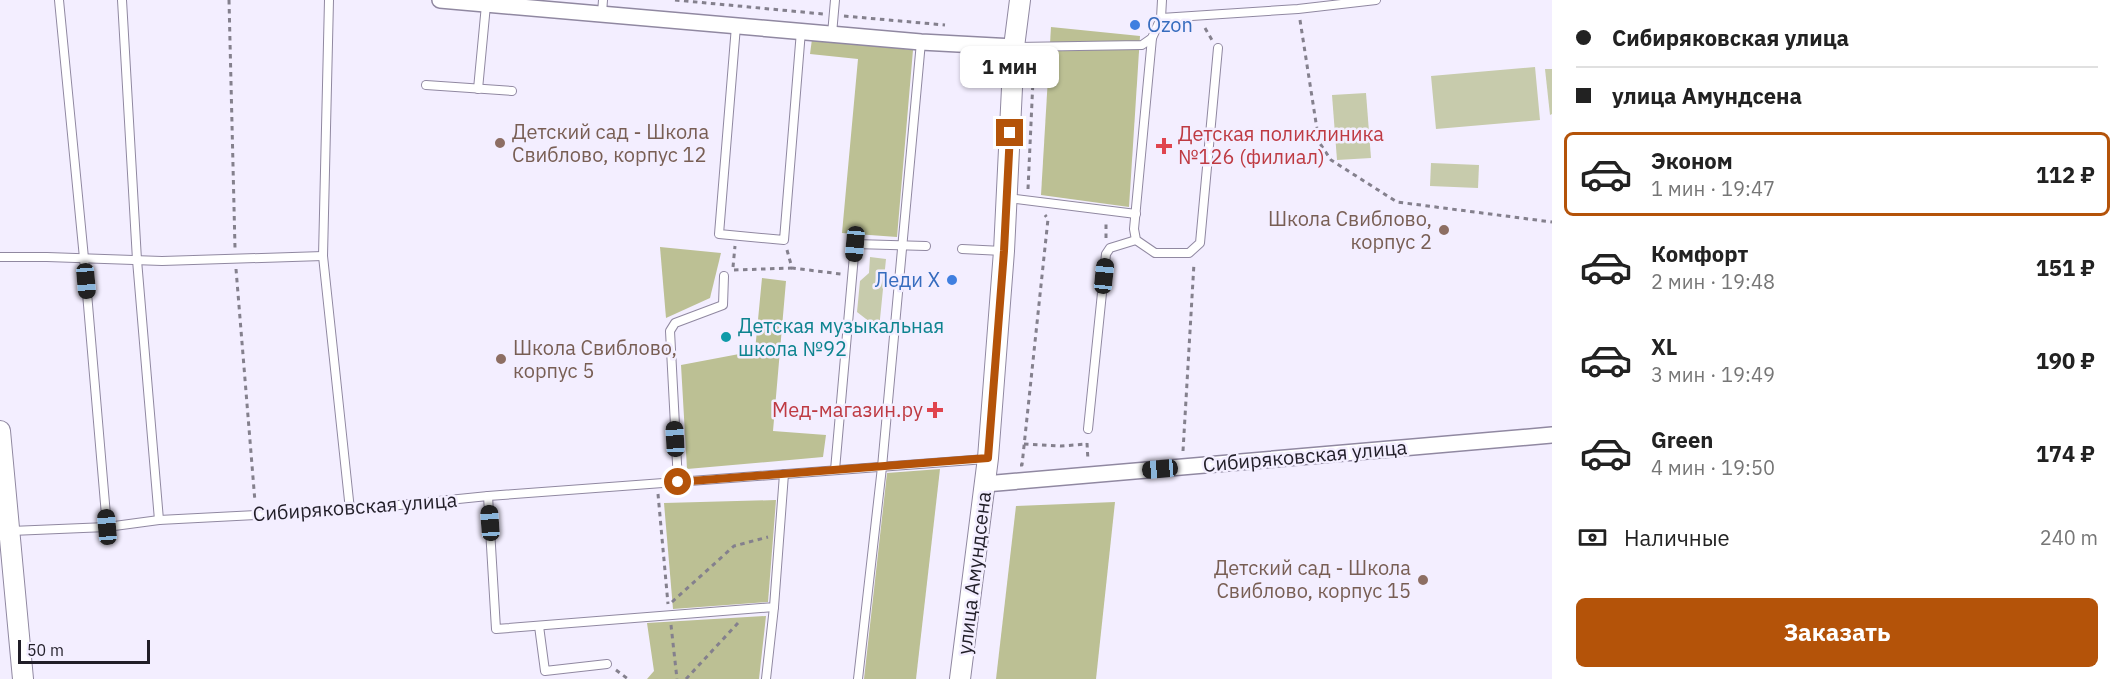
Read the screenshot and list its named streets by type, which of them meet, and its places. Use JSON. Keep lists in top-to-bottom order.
{
  "streets": {
    "street": ["Сибиряковская улица", "улица Амундсена"]
  },
  "crossings": [
    ["Сибиряковская улица", "улица Амундсена"]
  ],
  "places": {
    "other": [
      "Ozon",
      "Детский сад - Школа Свиблово, корпус 12",
      "Школа Свиблово, корпус 2",
      "Леди Х",
      "Детская музыкальная школа №92",
      "Школа Свиблово, корпус 5",
      "Детский сад - Школа Свиблово, корпус 15"
    ],
    "health": ["Детская поликлиника №126 (филиал)", "Мед-магазин.ру"]
  },
  "scale_bar": "50 m",
  "page": {
    "banner": ["Сибиряковская улица", "улица Амундсена"],
    "bubble": "1 мин",
    "list": [
      {
        "name": "Эконом",
        "note": "1 мин · 19:47",
        "value": "112 ₽"
      },
      {
        "name": "Комфорт",
        "note": "2 мин · 19:48",
        "value": "151 ₽"
      },
      {
        "name": "XL",
        "note": "3 мин · 19:49",
        "value": "190 ₽"
      },
      {
        "name": "Green",
        "note": "4 мин · 19:50",
        "value": "174 ₽"
      }
    ],
    "pay": ["Наличные", "240 m"],
    "buttons": "Заказать",
    "scale": "50 m"
  }
}
